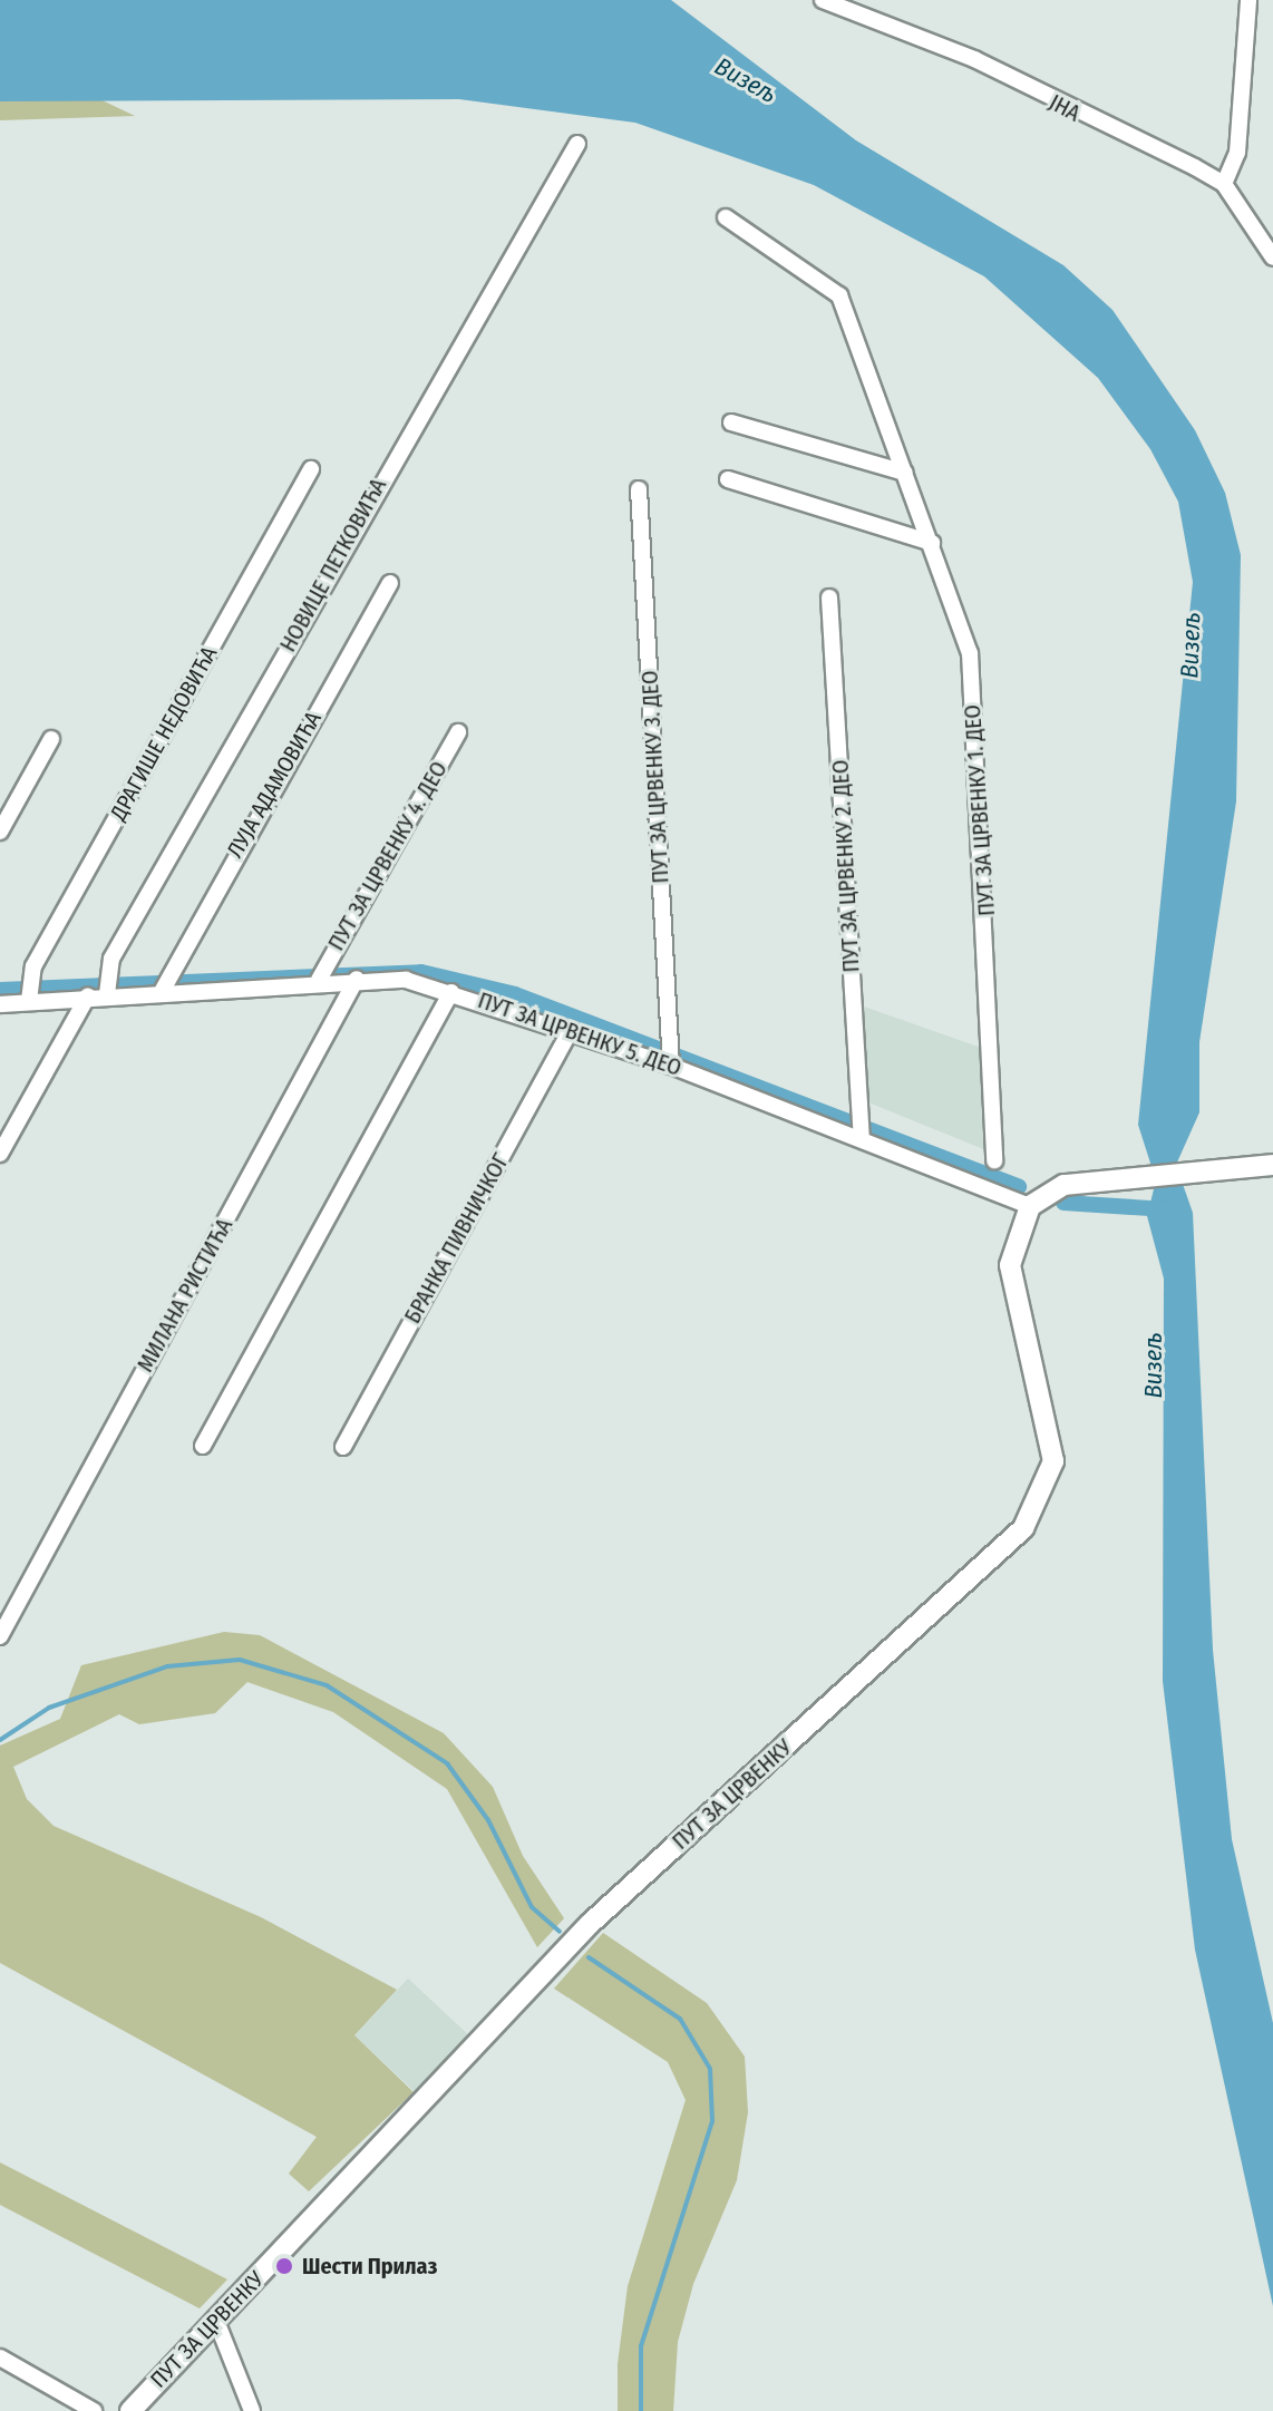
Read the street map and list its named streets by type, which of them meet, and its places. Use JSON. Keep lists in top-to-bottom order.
{
  "streets": {
    "street": [
      "ЈНА",
      "НОВИЦЕ ПЕТКОВИЋА",
      "ДРАГИШЕ НЕДОВИЋА",
      "ПУТ ЗА ЦРВЕНКУ 3. ДЕО",
      "ЛУЈА АДАМОВИЋА",
      "ПУТ ЗА ЦРВЕНКУ 1. ДЕО",
      "ПУТ ЗА ЦРВЕНКУ 4. ДЕО",
      "ПУТ ЗА ЦРВЕНКУ 2. ДЕО",
      "ПУТ ЗА ЦРВЕНКУ 5. ДЕО",
      "БРАНКА ПИВНИЧКОГ",
      "МИЛАНА РИСТИЋА",
      "ПУТ ЗА ЦРВЕНКУ"
    ]
  },
  "crossings": [
    ["НОВИЦЕ ПЕТКОВИЋА", "ПУТ ЗА ЦРВЕНКУ 5. ДЕО"],
    ["ДРАГИШЕ НЕДОВИЋА", "ПУТ ЗА ЦРВЕНКУ 5. ДЕО"],
    ["ПУТ ЗА ЦРВЕНКУ 3. ДЕО", "ПУТ ЗА ЦРВЕНКУ 5. ДЕО"],
    ["ЛУЈА АДАМОВИЋА", "ПУТ ЗА ЦРВЕНКУ 5. ДЕО"],
    ["ПУТ ЗА ЦРВЕНКУ 4. ДЕО", "ПУТ ЗА ЦРВЕНКУ 5. ДЕО"],
    ["ПУТ ЗА ЦРВЕНКУ 2. ДЕО", "ПУТ ЗА ЦРВЕНКУ 5. ДЕО"],
    ["ПУТ ЗА ЦРВЕНКУ 5. ДЕО", "БРАНКА ПИВНИЧКОГ"],
    ["ПУТ ЗА ЦРВЕНКУ 5. ДЕО", "МИЛАНА РИСТИЋА"],
    ["ПУТ ЗА ЦРВЕНКУ 5. ДЕО", "ПУТ ЗА ЦРВЕНКУ"]
  ],
  "water": ["Визељ"],
  "places": ["Шести Прилаз"]
}
